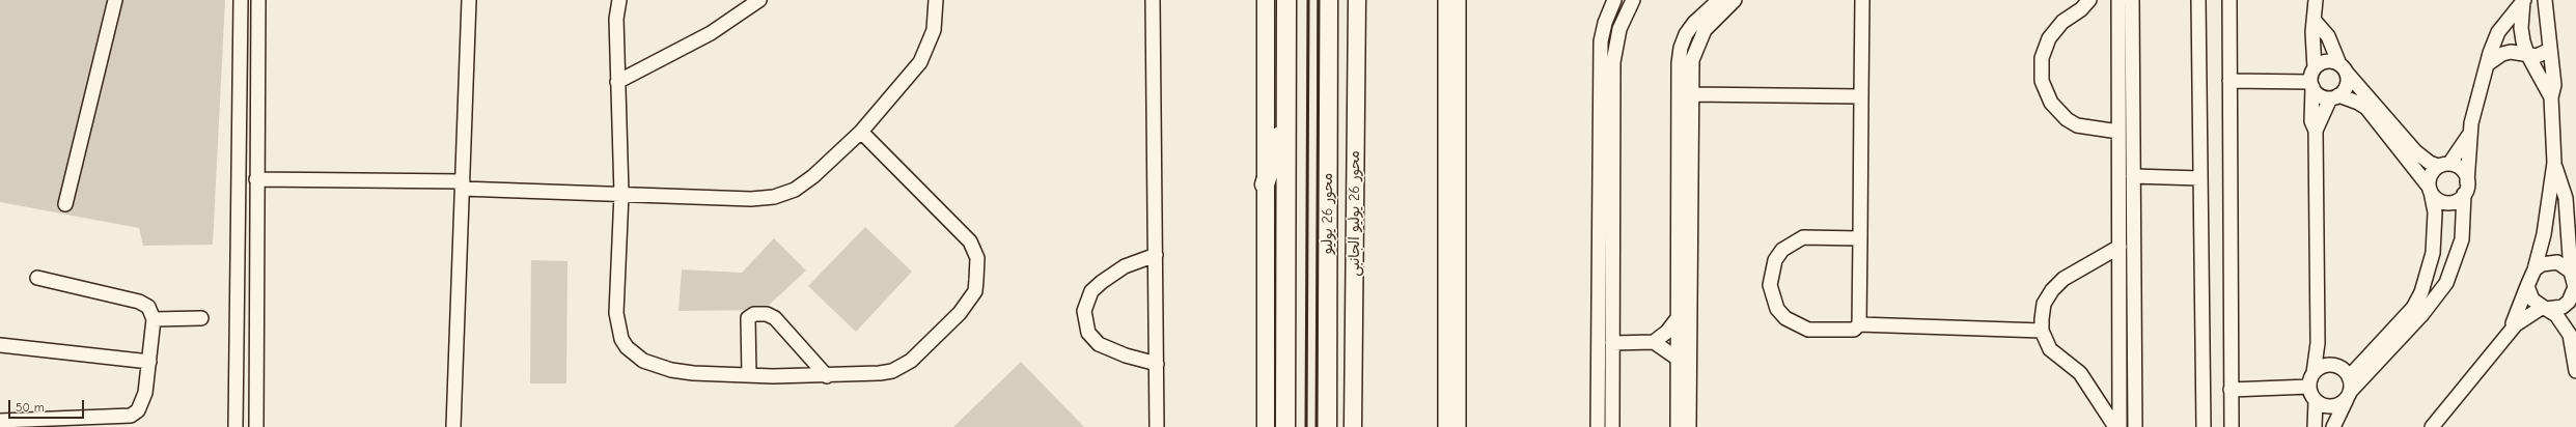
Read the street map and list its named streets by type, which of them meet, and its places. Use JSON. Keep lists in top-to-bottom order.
{
  "streets": {
    "highway": ["محور 26 يوليو"],
    "main road": ["محور 26 يوليو الجانبى"]
  },
  "scale_bar": "50 m"
}
